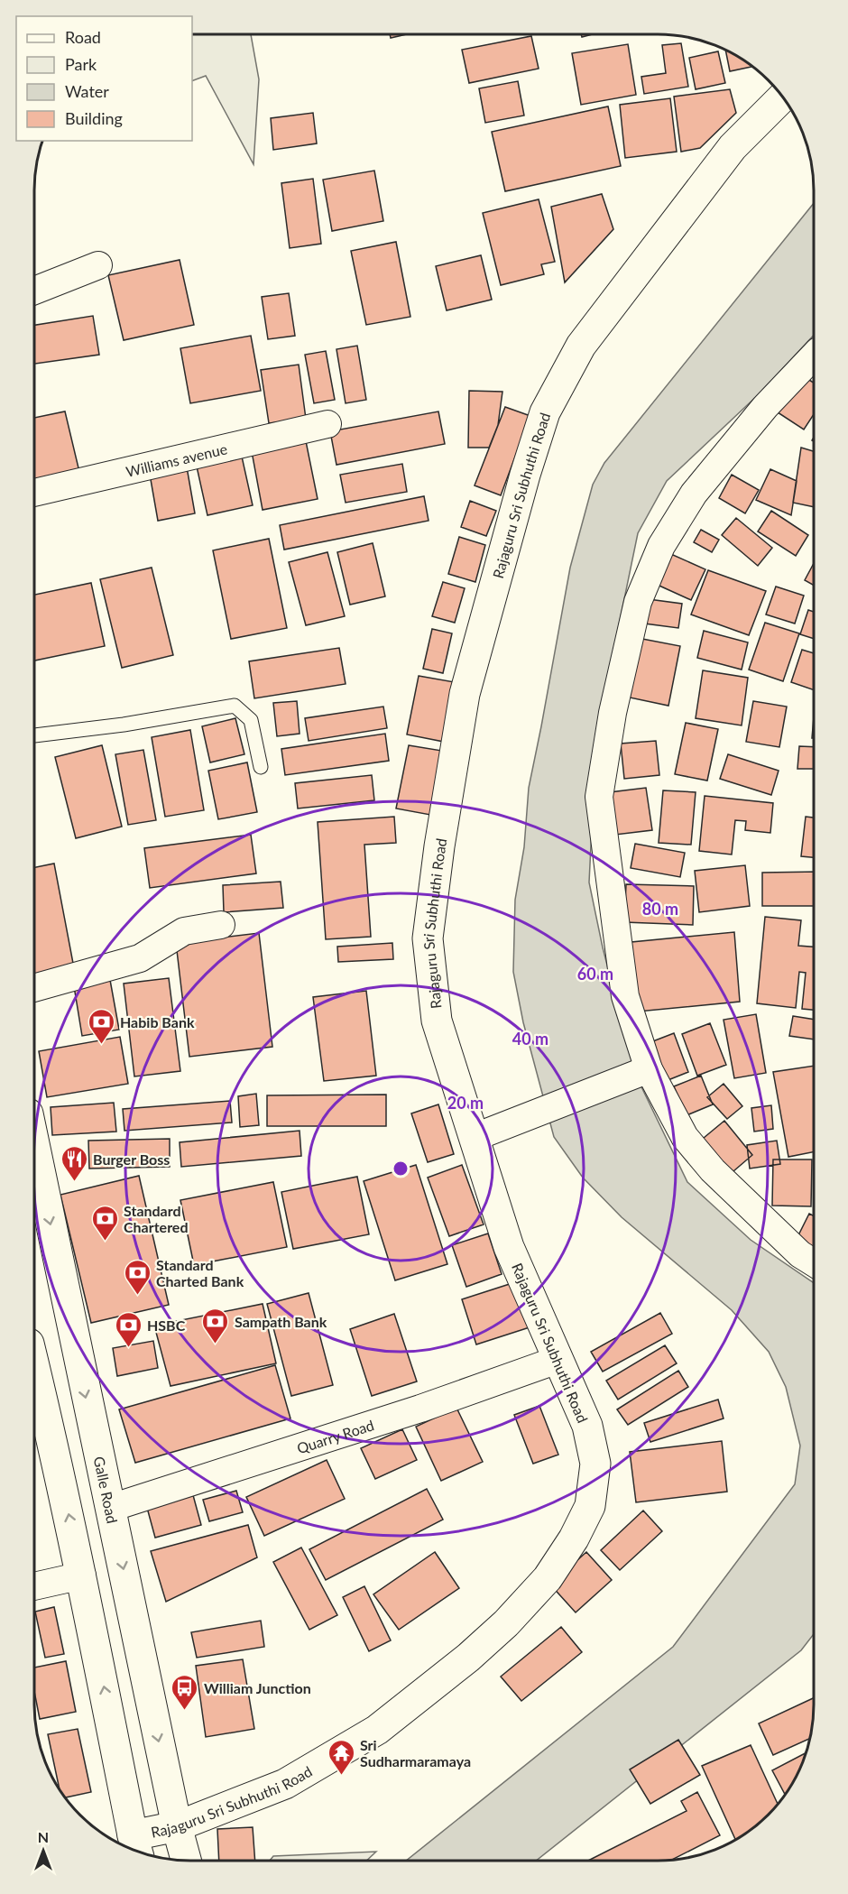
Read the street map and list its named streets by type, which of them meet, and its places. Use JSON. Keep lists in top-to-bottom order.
{
  "streets": {
    "main road": ["Rajaguru Sri Subhuthi Road", "Galle Road"],
    "street": ["Williams avenue", "Quarry Road"]
  },
  "crossings": [
    ["Rajaguru Sri Subhuthi Road", "Quarry Road"],
    ["Rajaguru Sri Subhuthi Road", "Galle Road"],
    ["Quarry Road", "Galle Road"]
  ],
  "places": {
    "bank": [
      "Habib Bank",
      "Standard Chartered",
      "Standard Charted Bank",
      "Sampath Bank",
      "HSBC"
    ],
    "restaurant": ["Burger Boss"],
    "bus stop": ["William Junction"],
    "temple": ["Sri Sudharmaramaya"]
  },
  "legend": [
    "Road",
    "Park",
    "Water",
    "Building"
  ],
  "north": "top",
  "rings": [
    "80 m",
    "60 m",
    "40 m",
    "20 m"
  ]
}
